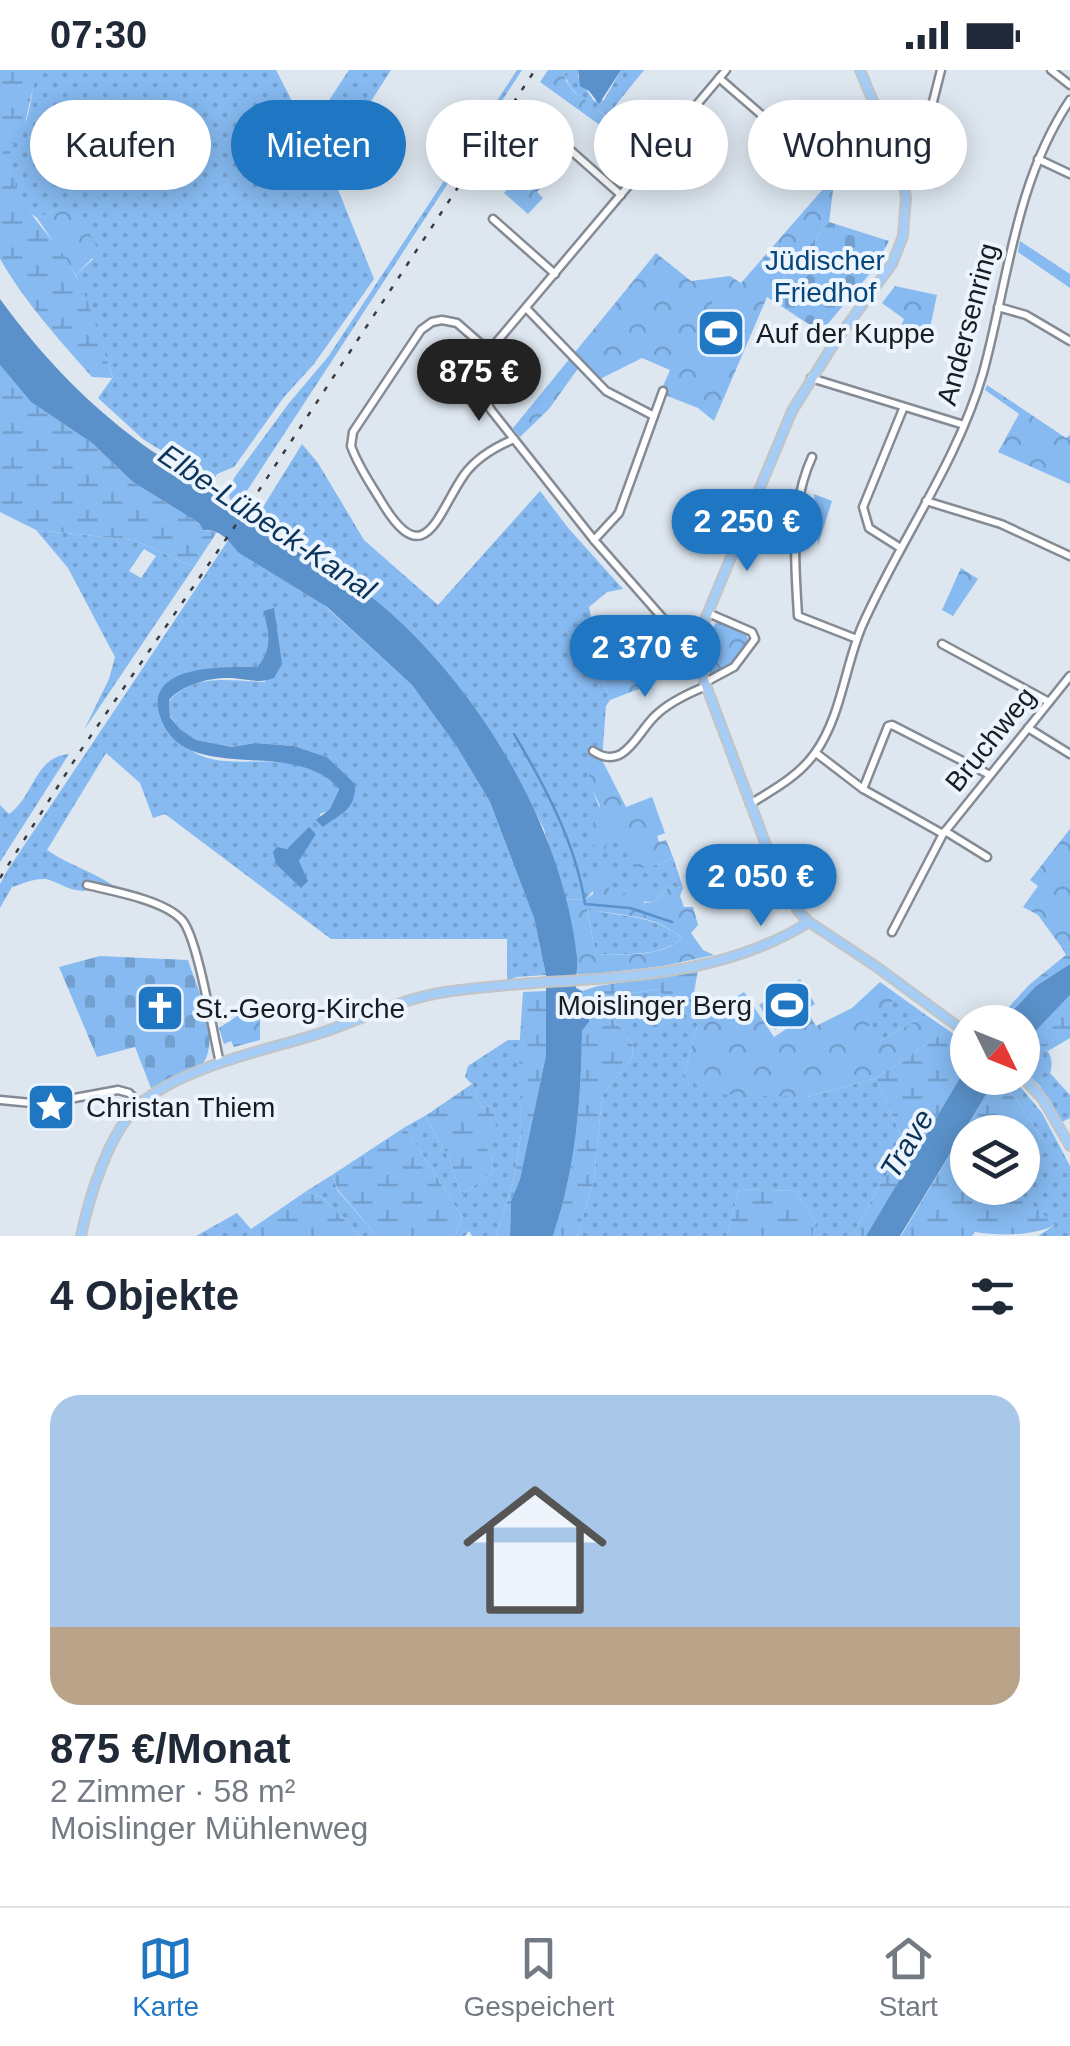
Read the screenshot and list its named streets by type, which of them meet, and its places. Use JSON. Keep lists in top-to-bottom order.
{
  "streets": {
    "street": ["Andersenring", "Bruchweg"]
  },
  "water": ["Elbe-Lübeck-Kanal", "Trave"],
  "parks": ["Jüdischer Friedhof"],
  "places": {
    "sports": ["Auf der Kuppe", "Moislinger Berg"],
    "church": ["St.-Georg-Kirche"],
    "place": ["Christan Thiem"]
  },
  "north": "bottom right",
  "page": {
    "status": "07:30",
    "chip": [
      "Kaufen",
      "Mieten",
      "Filter",
      "Neu",
      "Wohnung"
    ],
    "price": [
      "875 €",
      "2 250 €",
      "2 370 €",
      "2 050 €"
    ],
    "heading": "4 Objekte",
    "list": [
      {
        "name": "875 €/Monat",
        "note": "2 Zimmer · 58 m² · Moislinger Mühlenweg"
      }
    ],
    "tabs": ["Karte", "Gespeichert", "Start"]
  }
}
